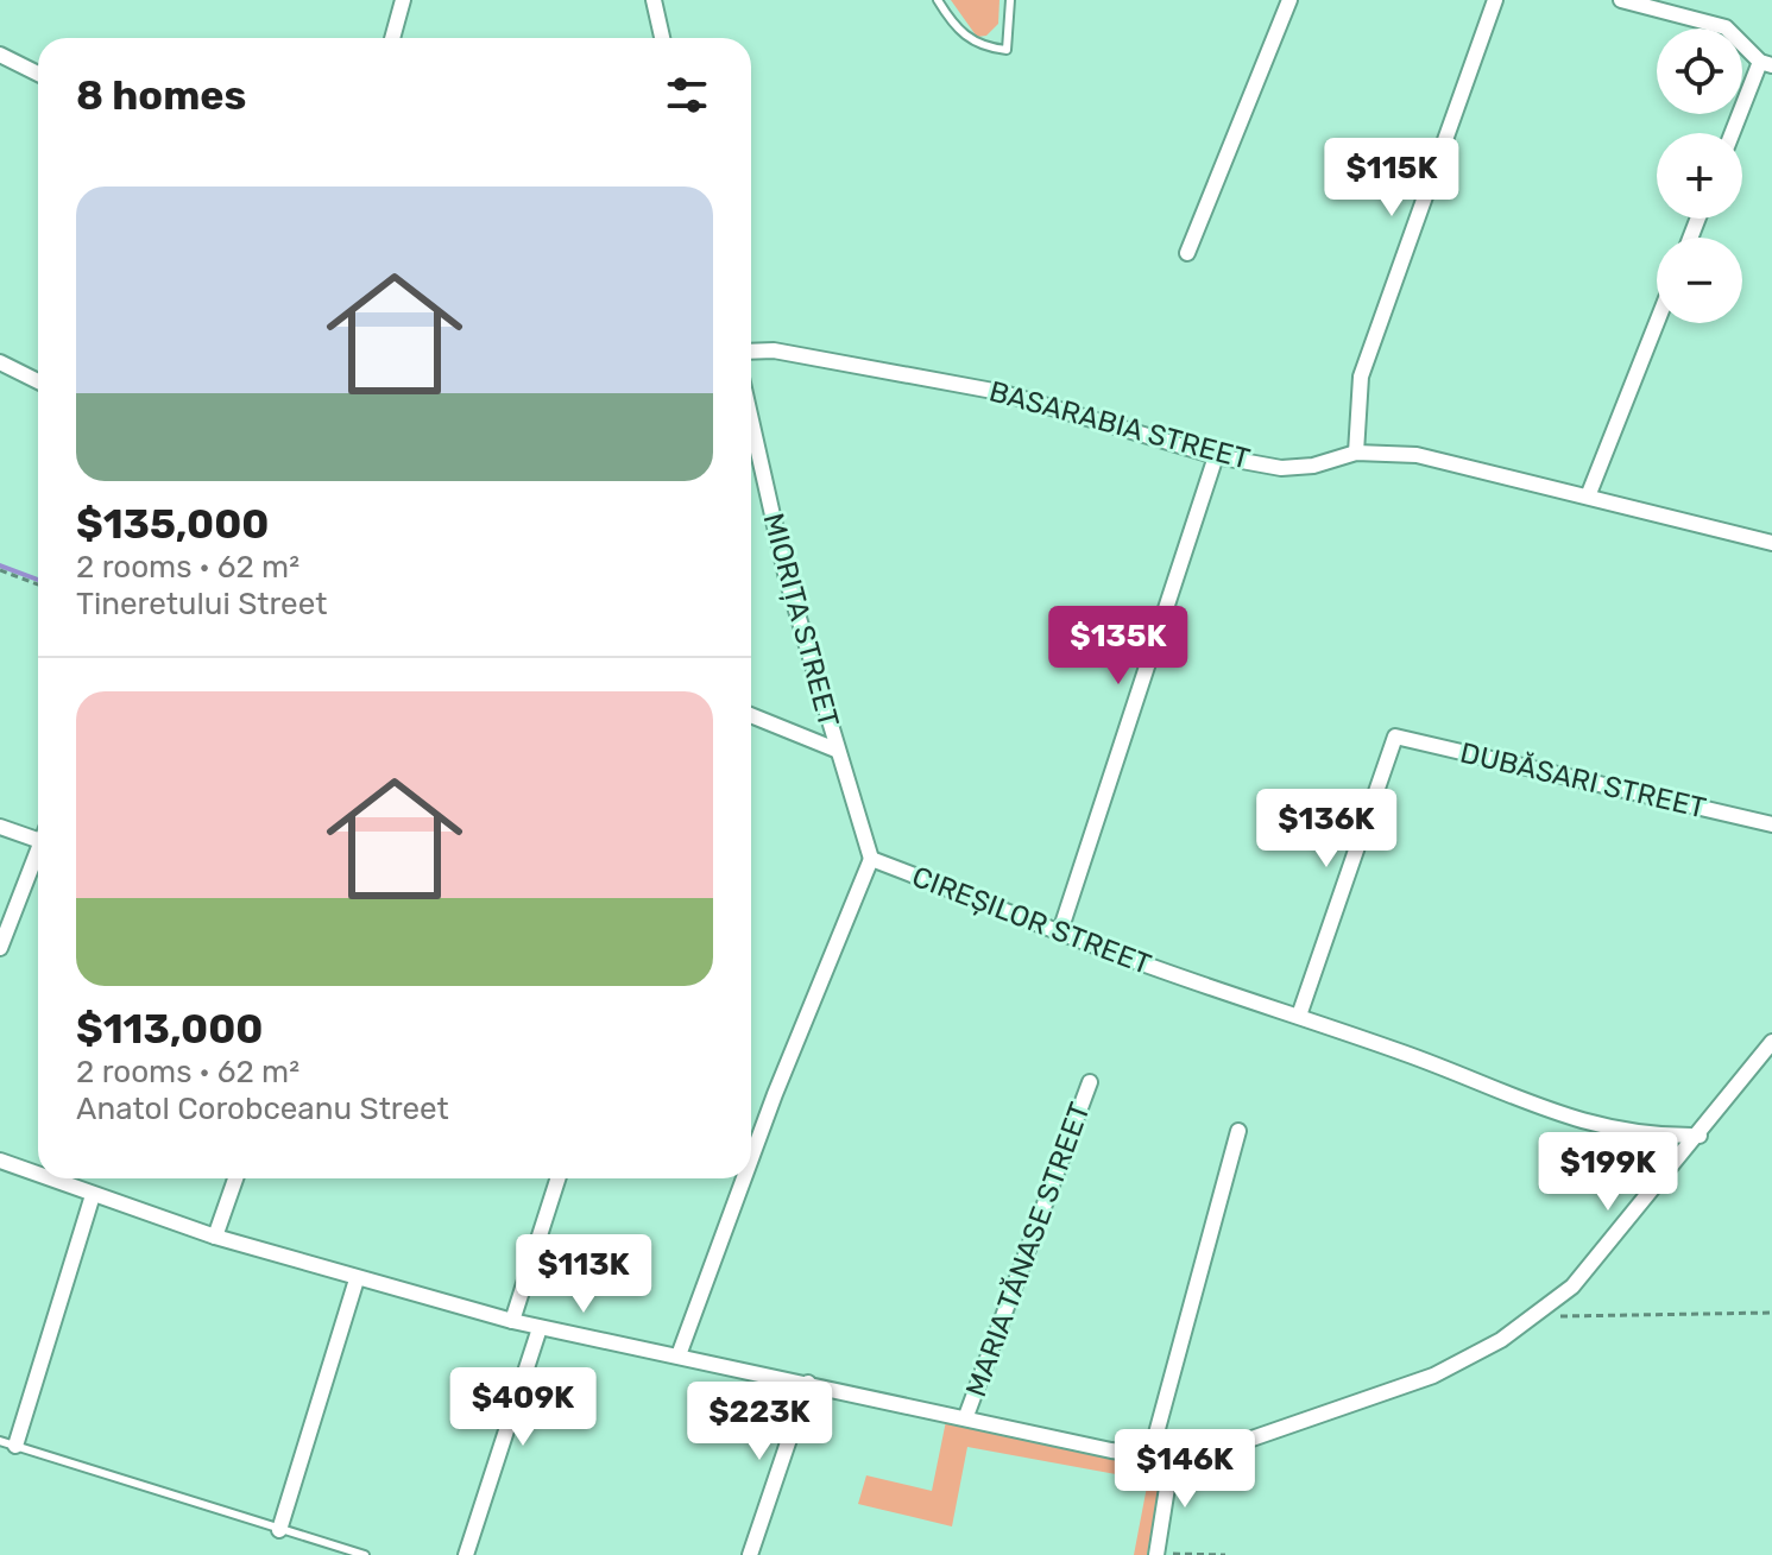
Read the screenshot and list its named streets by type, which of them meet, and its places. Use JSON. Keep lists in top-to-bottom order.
{
  "streets": {
    "street": [
      "BASARABIA STREET",
      "MIORIȚA STREET",
      "DUBĂSARI STREET",
      "CIREȘILOR STREET",
      "MARIA TĂNASE STREET"
    ]
  },
  "crossings": [
    ["MIORIȚA STREET", "CIREȘILOR STREET"],
    ["DUBĂSARI STREET", "CIREȘILOR STREET"]
  ],
  "page": {
    "map_buttons": ["+", "−"],
    "heading": "8 homes",
    "price": [
      "$115K",
      "$135K",
      "$136K",
      "$199K",
      "$113K",
      "$409K",
      "$223K",
      "$146K"
    ],
    "list": [
      {
        "name": "$135,000",
        "note": "2 rooms · 62 m² · Tineretului Street"
      },
      {
        "name": "$113,000",
        "note": "2 rooms · 62 m² · Anatol Corobceanu Street"
      }
    ]
  }
}
